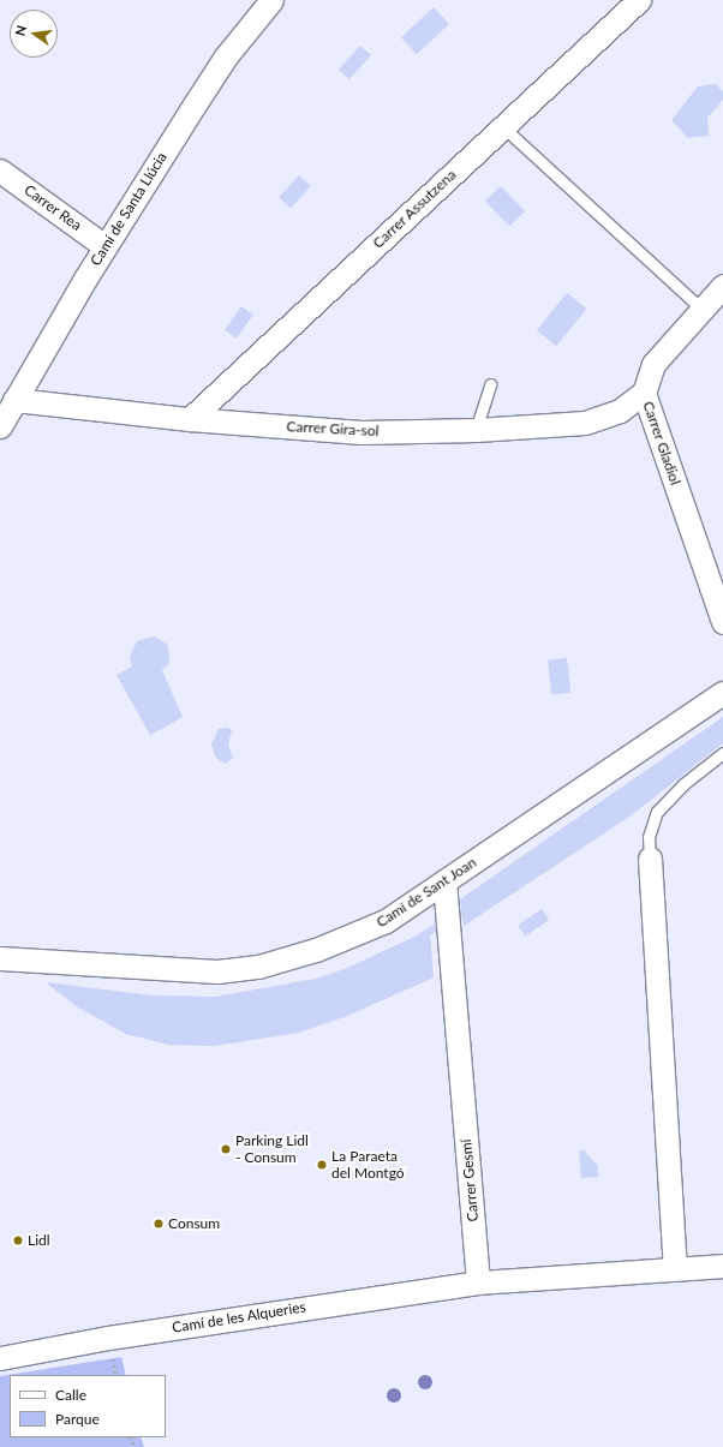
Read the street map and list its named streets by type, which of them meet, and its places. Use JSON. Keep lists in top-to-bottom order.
{
  "streets": {
    "street": [
      "Carrer Rea",
      "Camí de Santa Llúcia",
      "Carrer Assutzena",
      "Carrer Gira-sol",
      "Carrer Gladiol",
      "Camí de Sant Joan",
      "Carrer Gesmí",
      "Camí de les Alqueries"
    ]
  },
  "crossings": [
    ["Carrer Rea", "Camí de Santa Llúcia"],
    ["Camí de Santa Llúcia", "Carrer Gira-sol"],
    ["Carrer Assutzena", "Carrer Gira-sol"],
    ["Carrer Gira-sol", "Carrer Gladiol"],
    ["Camí de Sant Joan", "Carrer Gesmí"],
    ["Carrer Gesmí", "Camí de les Alqueries"]
  ],
  "places": [
    "Parking Lidl - Consum",
    "La Paraeta del Montgó",
    "Consum",
    "Lidl"
  ],
  "legend": ["Calle", "Parque"],
  "north": "left"
}
